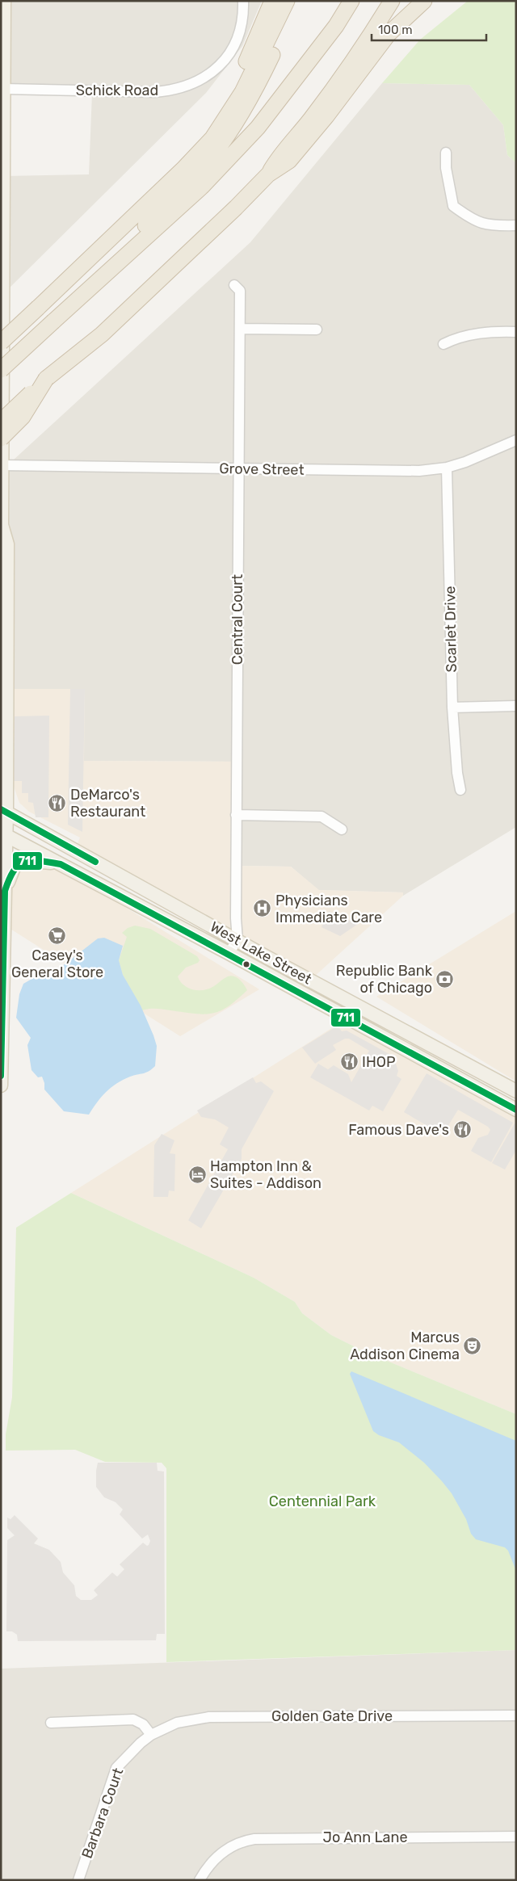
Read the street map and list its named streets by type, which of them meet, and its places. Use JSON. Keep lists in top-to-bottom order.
{
  "streets": {
    "main road": ["West Lake Street"],
    "street": [
      "Schick Road",
      "Grove Street",
      "Central Court",
      "Scarlet Drive",
      "Golden Gate Drive",
      "Barbara Court",
      "Jo Ann Lane"
    ]
  },
  "crossings": [
    ["Grove Street", "Central Court"],
    ["Grove Street", "Scarlet Drive"],
    ["Central Court", "West Lake Street"],
    ["Golden Gate Drive", "Barbara Court"]
  ],
  "parks": ["Centennial Park"],
  "places": {
    "restaurant": ["DeMarco's Restaurant", "IHOP", "Famous Dave's"],
    "hospital": ["Physicians Immediate Care"],
    "supermarket": ["Casey's General Store"],
    "bank": ["Republic Bank of Chicago"],
    "hotel": ["Hampton Inn & Suites - Addison"],
    "theatre": ["Marcus Addison Cinema"]
  },
  "lines": ["transit line 711"],
  "scale_bar": "100 m"
}
